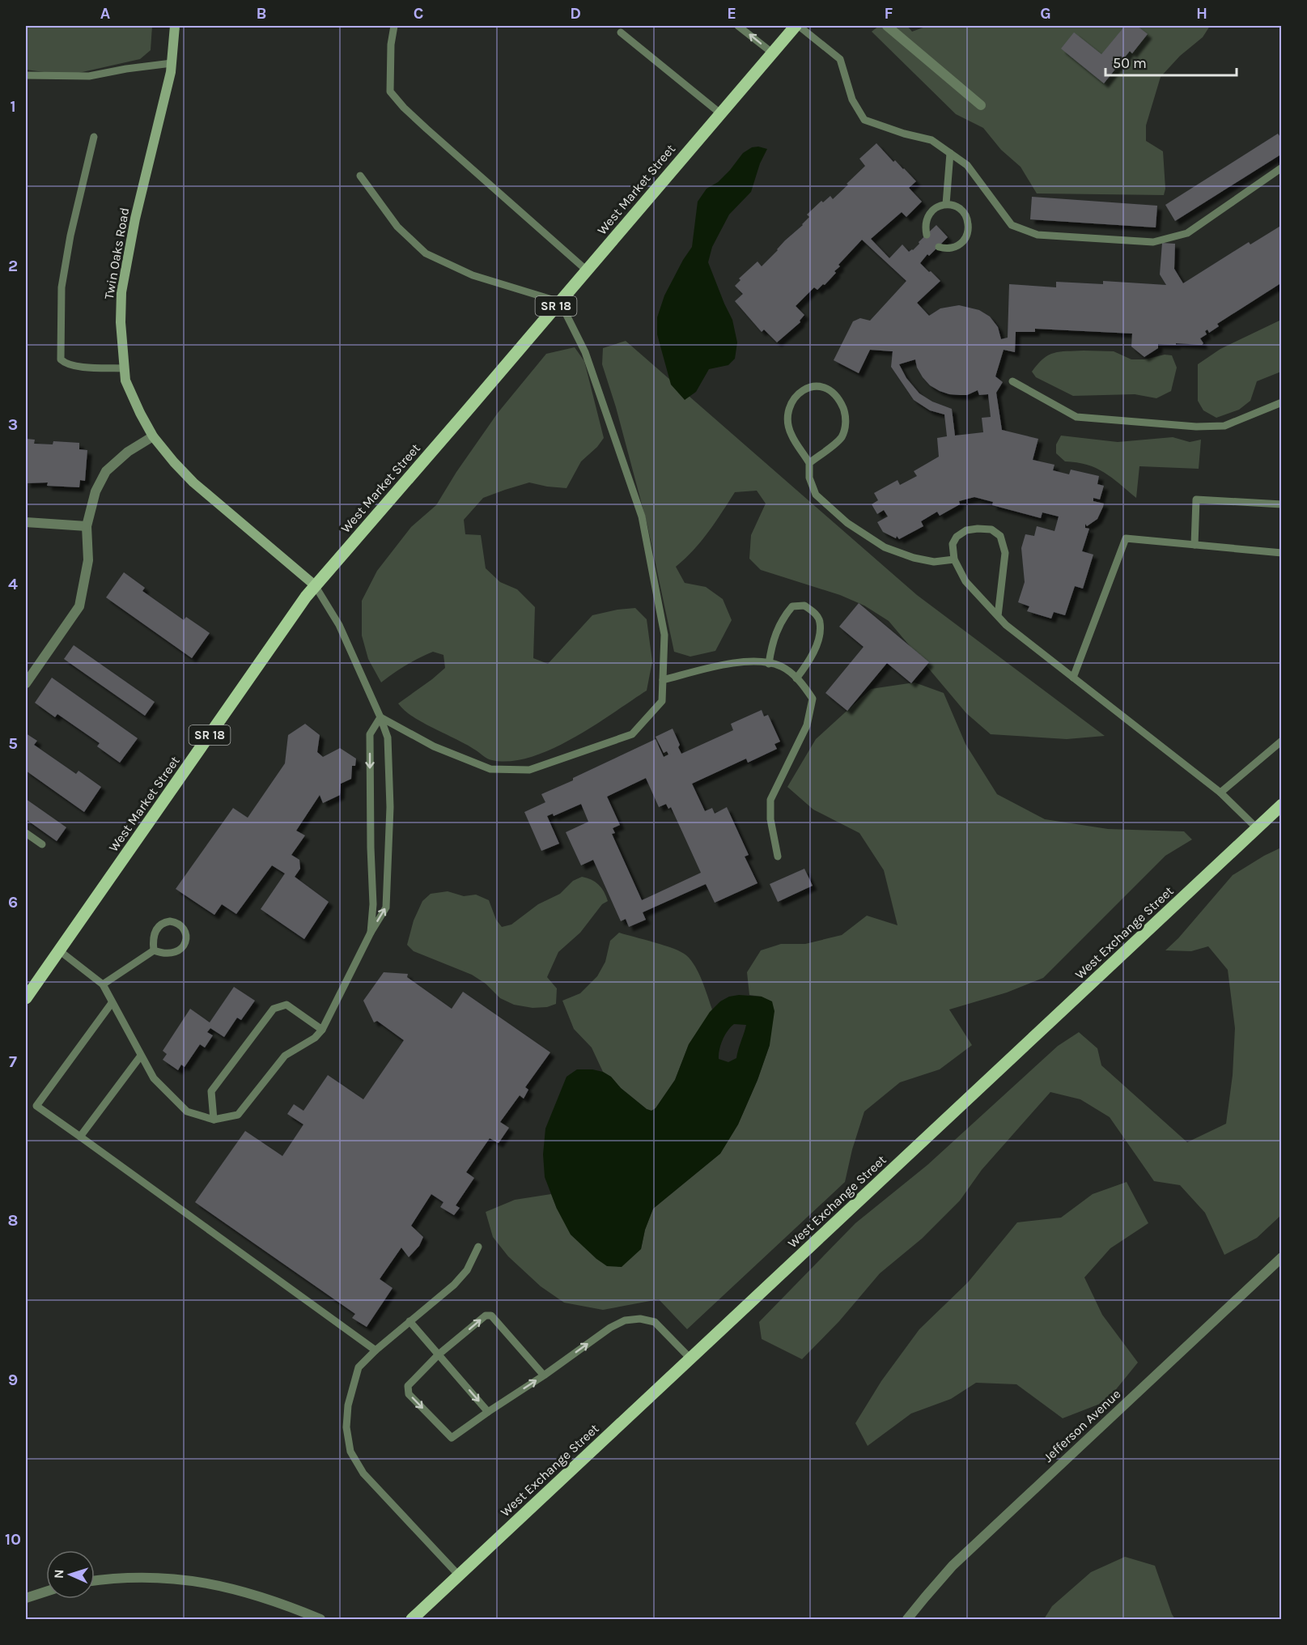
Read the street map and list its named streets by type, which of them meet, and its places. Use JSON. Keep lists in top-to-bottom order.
{
  "streets": {
    "main road": [
      "West Market Street",
      "Twin Oaks Road",
      "SR 18",
      "West Exchange Street"
    ],
    "street": ["Jefferson Avenue"]
  },
  "crossings": [
    ["West Market Street", "Twin Oaks Road"]
  ],
  "scale_bar": "50 m",
  "north": "left",
  "grid": {
    "columns": [
      "A",
      "B",
      "C",
      "D",
      "E",
      "F",
      "G",
      "H"
    ],
    "rows": [
      "1",
      "2",
      "3",
      "4",
      "5",
      "6",
      "7",
      "8",
      "9",
      "10"
    ]
  }
}
